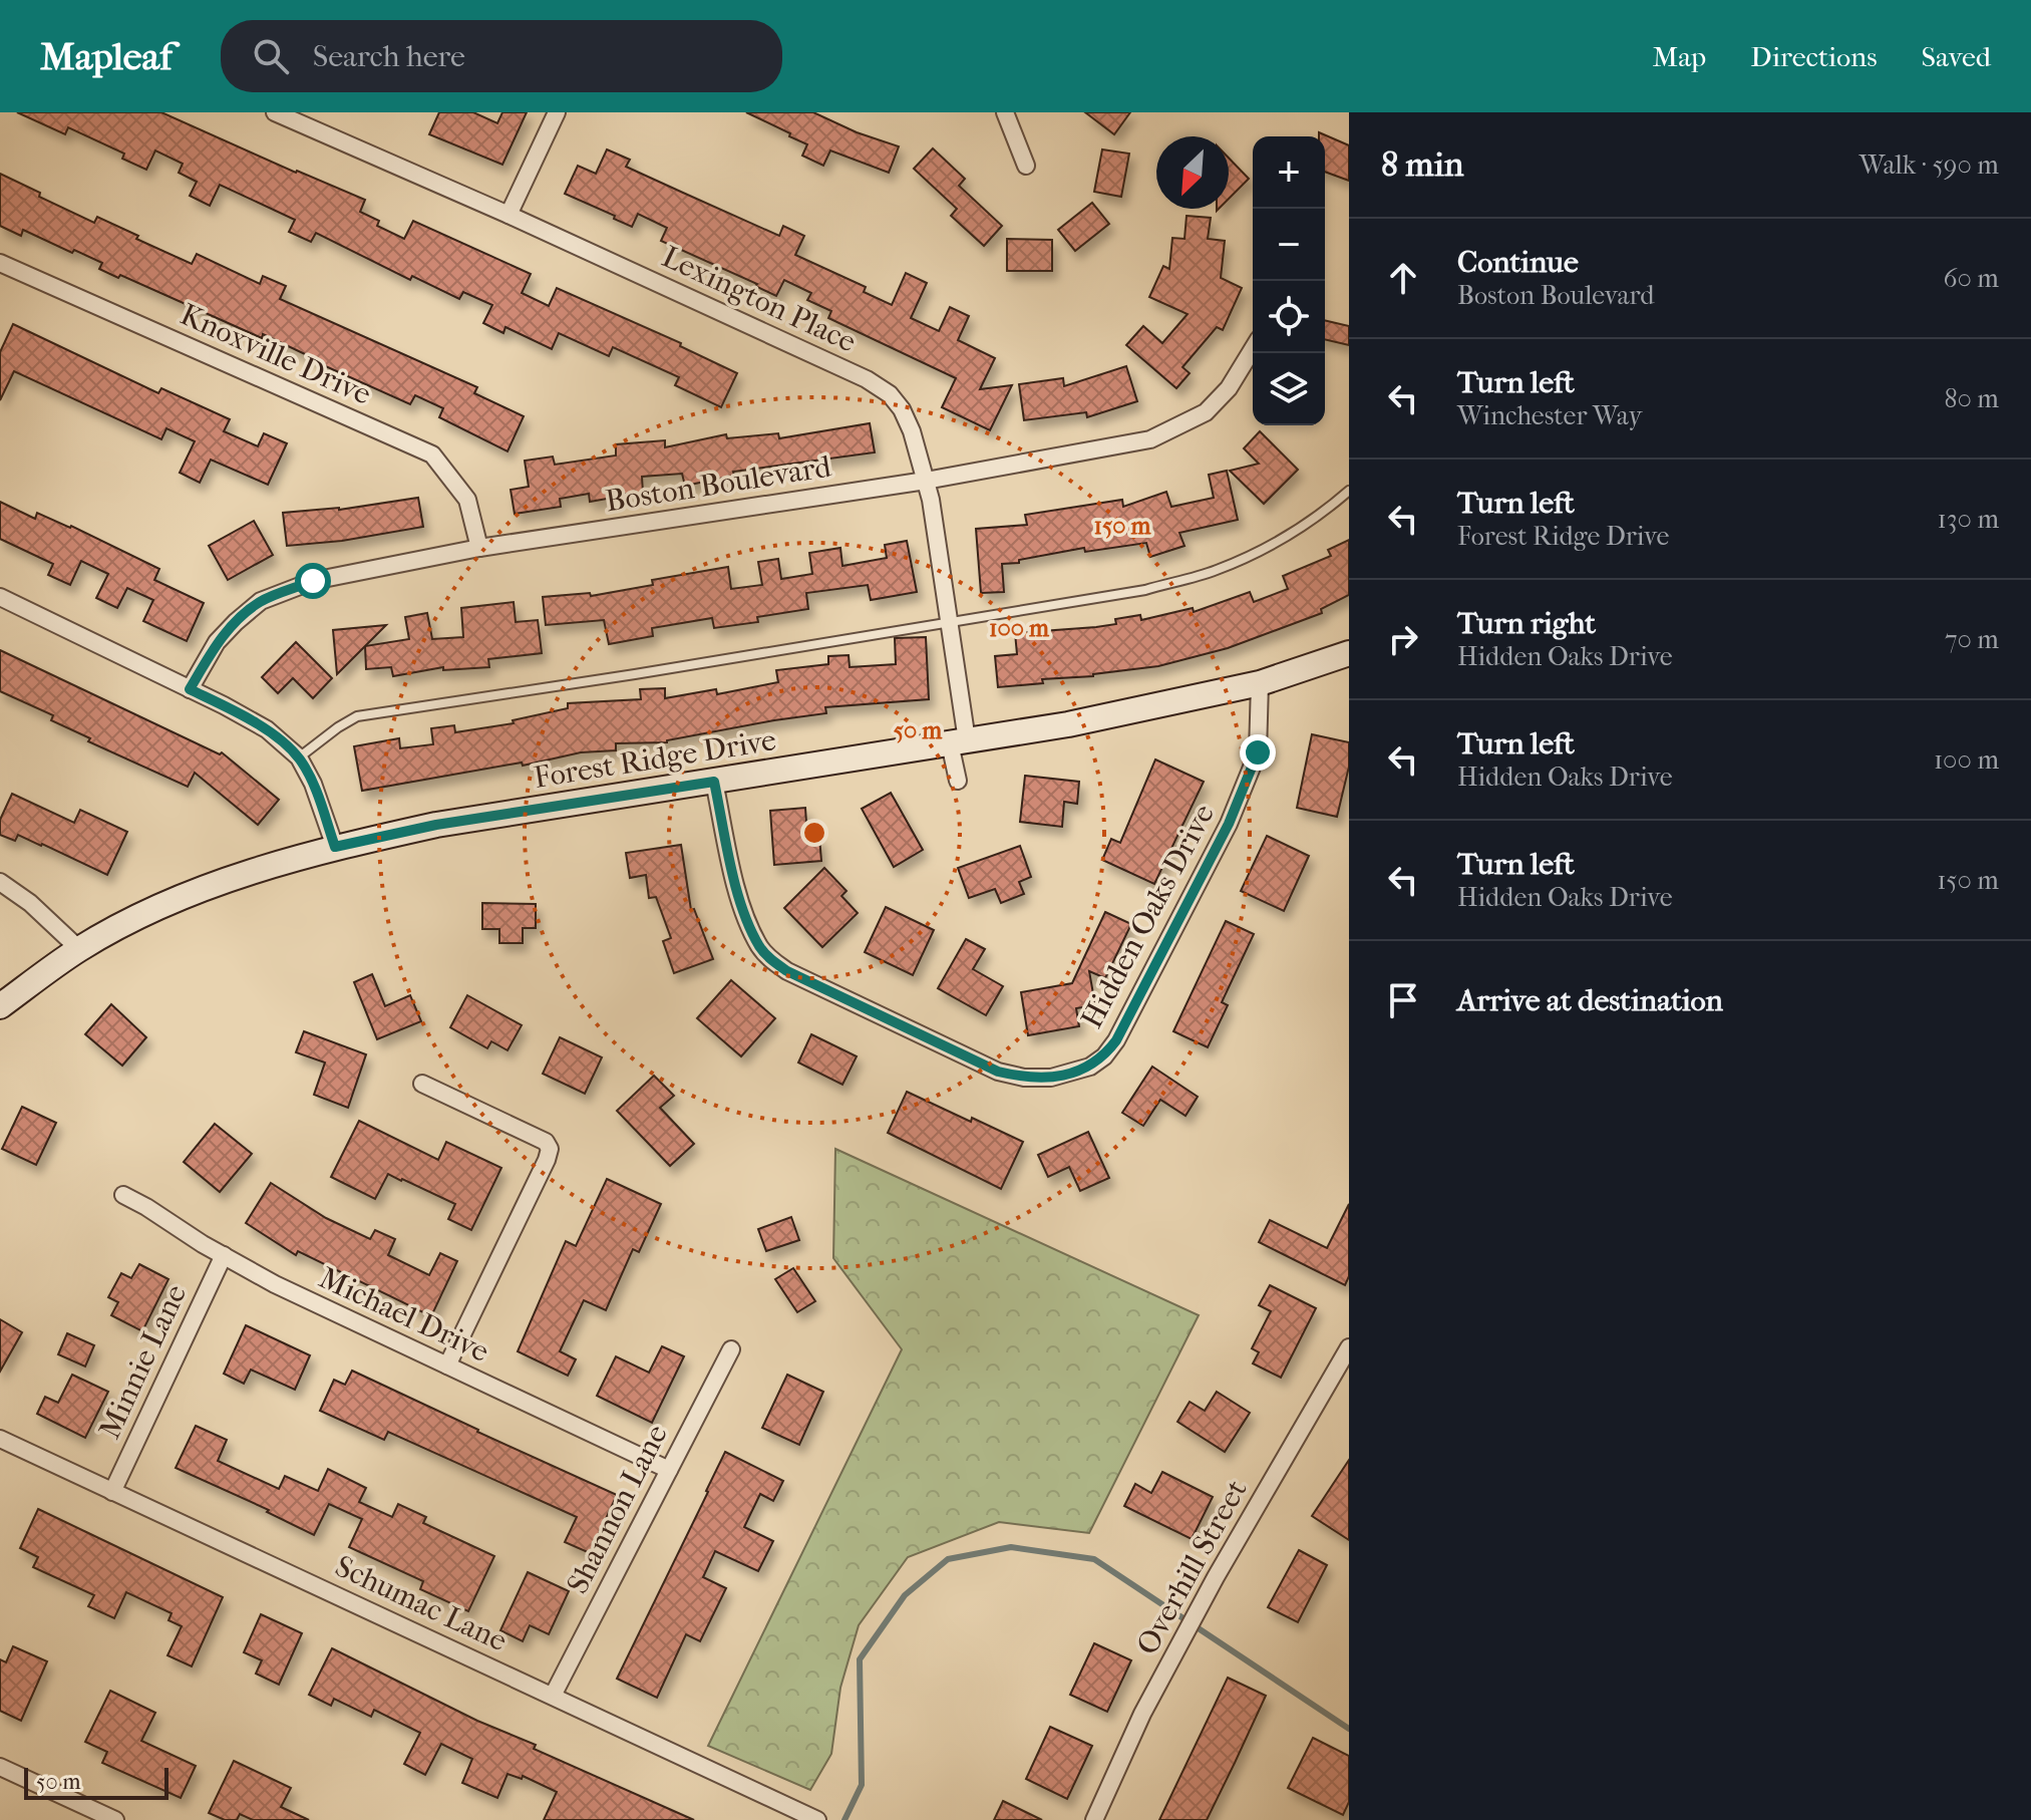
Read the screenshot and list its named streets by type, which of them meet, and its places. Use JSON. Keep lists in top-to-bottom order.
{
  "streets": {
    "main road": ["Forest Ridge Drive"],
    "street": [
      "Lexington Place",
      "Knoxville Drive",
      "Boston Boulevard",
      "Hidden Oaks Drive",
      "Michael Drive",
      "Minnie Lane",
      "Shannon Lane",
      "Overhill Street",
      "Schumac Lane"
    ]
  },
  "crossings": [
    ["Lexington Place", "Boston Boulevard"],
    ["Lexington Place", "Forest Ridge Drive"],
    ["Knoxville Drive", "Boston Boulevard"],
    ["Forest Ridge Drive", "Hidden Oaks Drive"],
    ["Michael Drive", "Minnie Lane"],
    ["Michael Drive", "Shannon Lane"],
    ["Minnie Lane", "Schumac Lane"],
    ["Shannon Lane", "Schumac Lane"]
  ],
  "scale_bar": "50 m",
  "north": "bottom left",
  "page": {
    "header": "Mapleaf",
    "search": "Search here",
    "nav": ["Map", "Directions", "Saved"],
    "heading": ["8 min", "Walk · 590 m"],
    "map_buttons": ["+", "−"],
    "list": [
      ["Continue", "Boston Boulevard", "60 m"],
      ["Turn left", "Winchester Way", "80 m"],
      ["Turn left", "Forest Ridge Drive", "130 m"],
      ["Turn right", "Hidden Oaks Drive", "70 m"],
      ["Turn left", "Hidden Oaks Drive", "100 m"],
      ["Turn left", "Hidden Oaks Drive", "150 m"],
      "Arrive at destination"
    ],
    "scale": "50 m"
  },
  "rings": ["150 m", "100 m", "50 m"]
}
